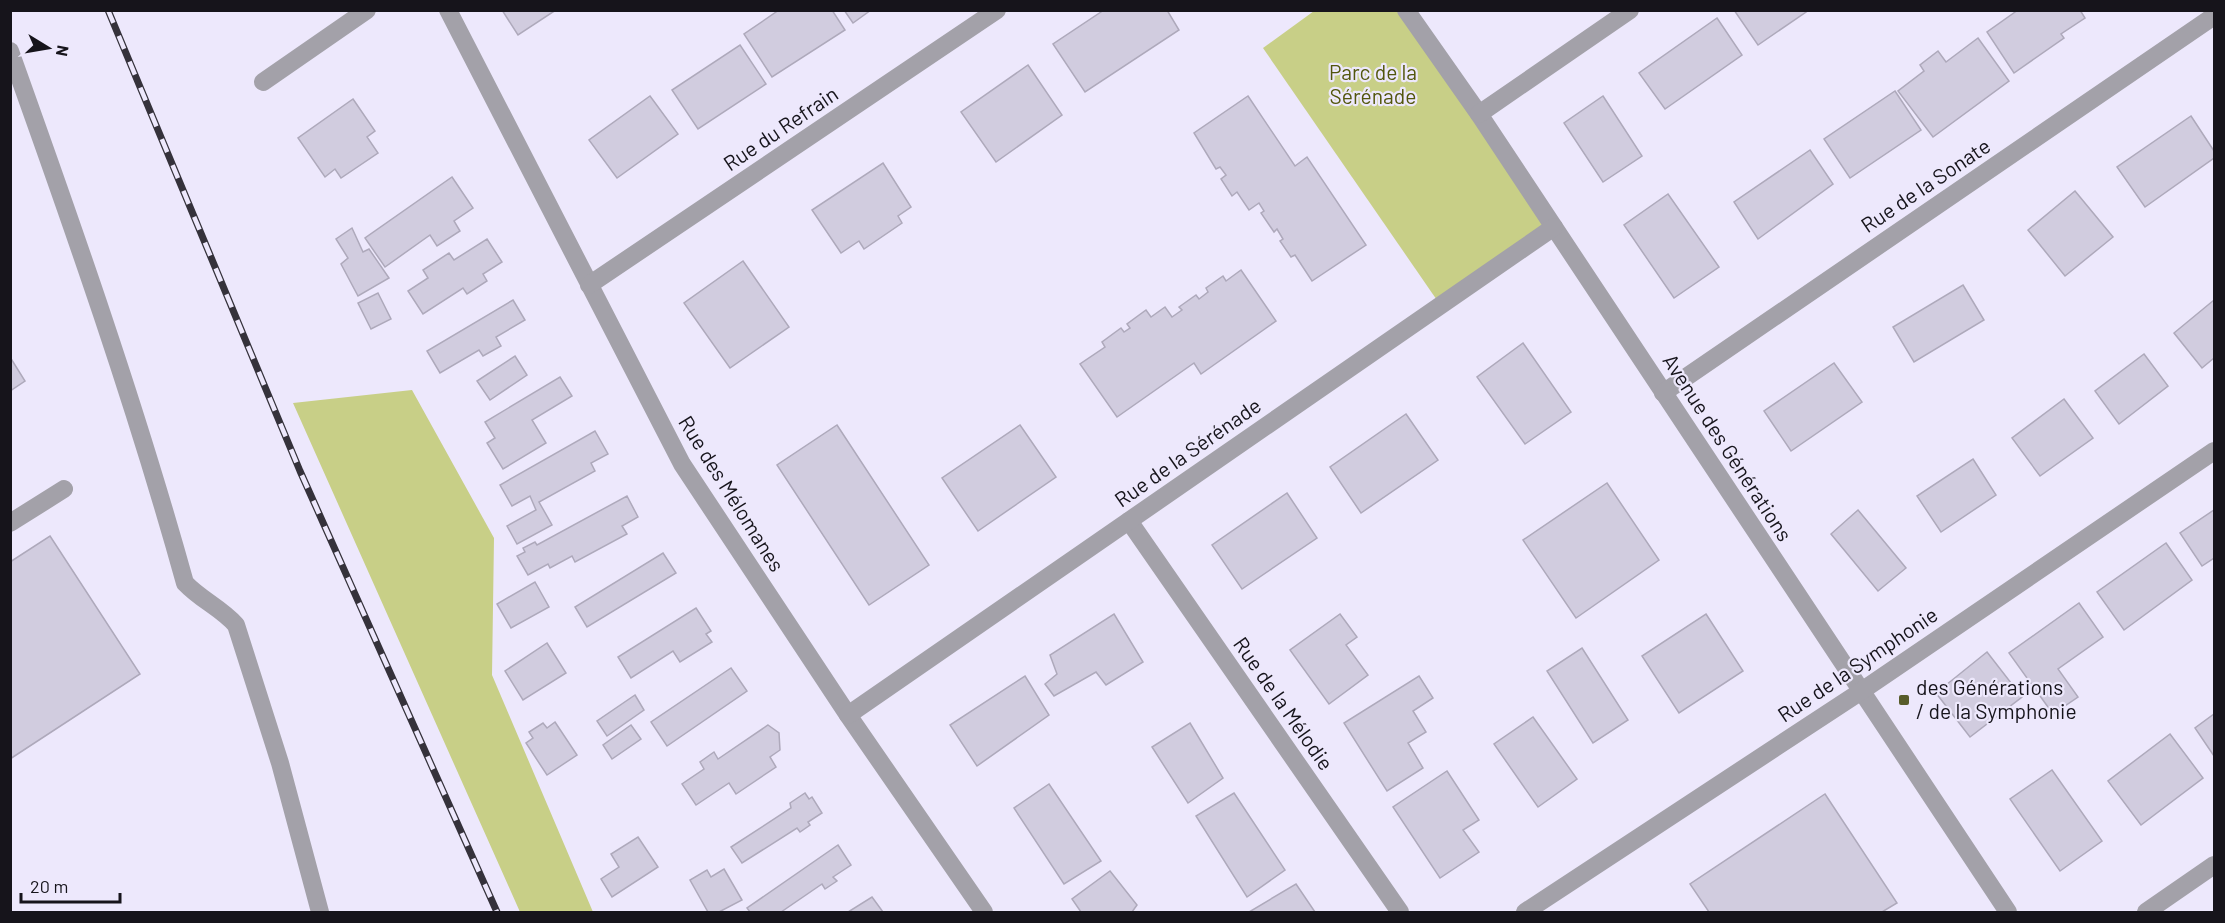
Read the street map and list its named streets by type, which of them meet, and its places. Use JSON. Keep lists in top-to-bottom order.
{
  "streets": {
    "street": [
      "Rue du Refrain",
      "Rue de la Sonate",
      "Avenue des Générations",
      "Rue de la Sérénade",
      "Rue des Mélomanes",
      "Rue de la Symphonie",
      "Rue de la Mélodie"
    ]
  },
  "crossings": [
    ["Rue du Refrain", "Rue des Mélomanes"],
    ["Rue de la Sonate", "Avenue des Générations"],
    ["Avenue des Générations", "Rue de la Sérénade"],
    ["Avenue des Générations", "Rue de la Symphonie"],
    ["Rue de la Sérénade", "Rue des Mélomanes"],
    ["Rue de la Sérénade", "Rue de la Mélodie"]
  ],
  "parks": ["Parc de la Sérénade"],
  "places": {
    "transit": ["des Générations / de la Symphonie"]
  },
  "scale_bar": "20 m",
  "north": "right"
}
